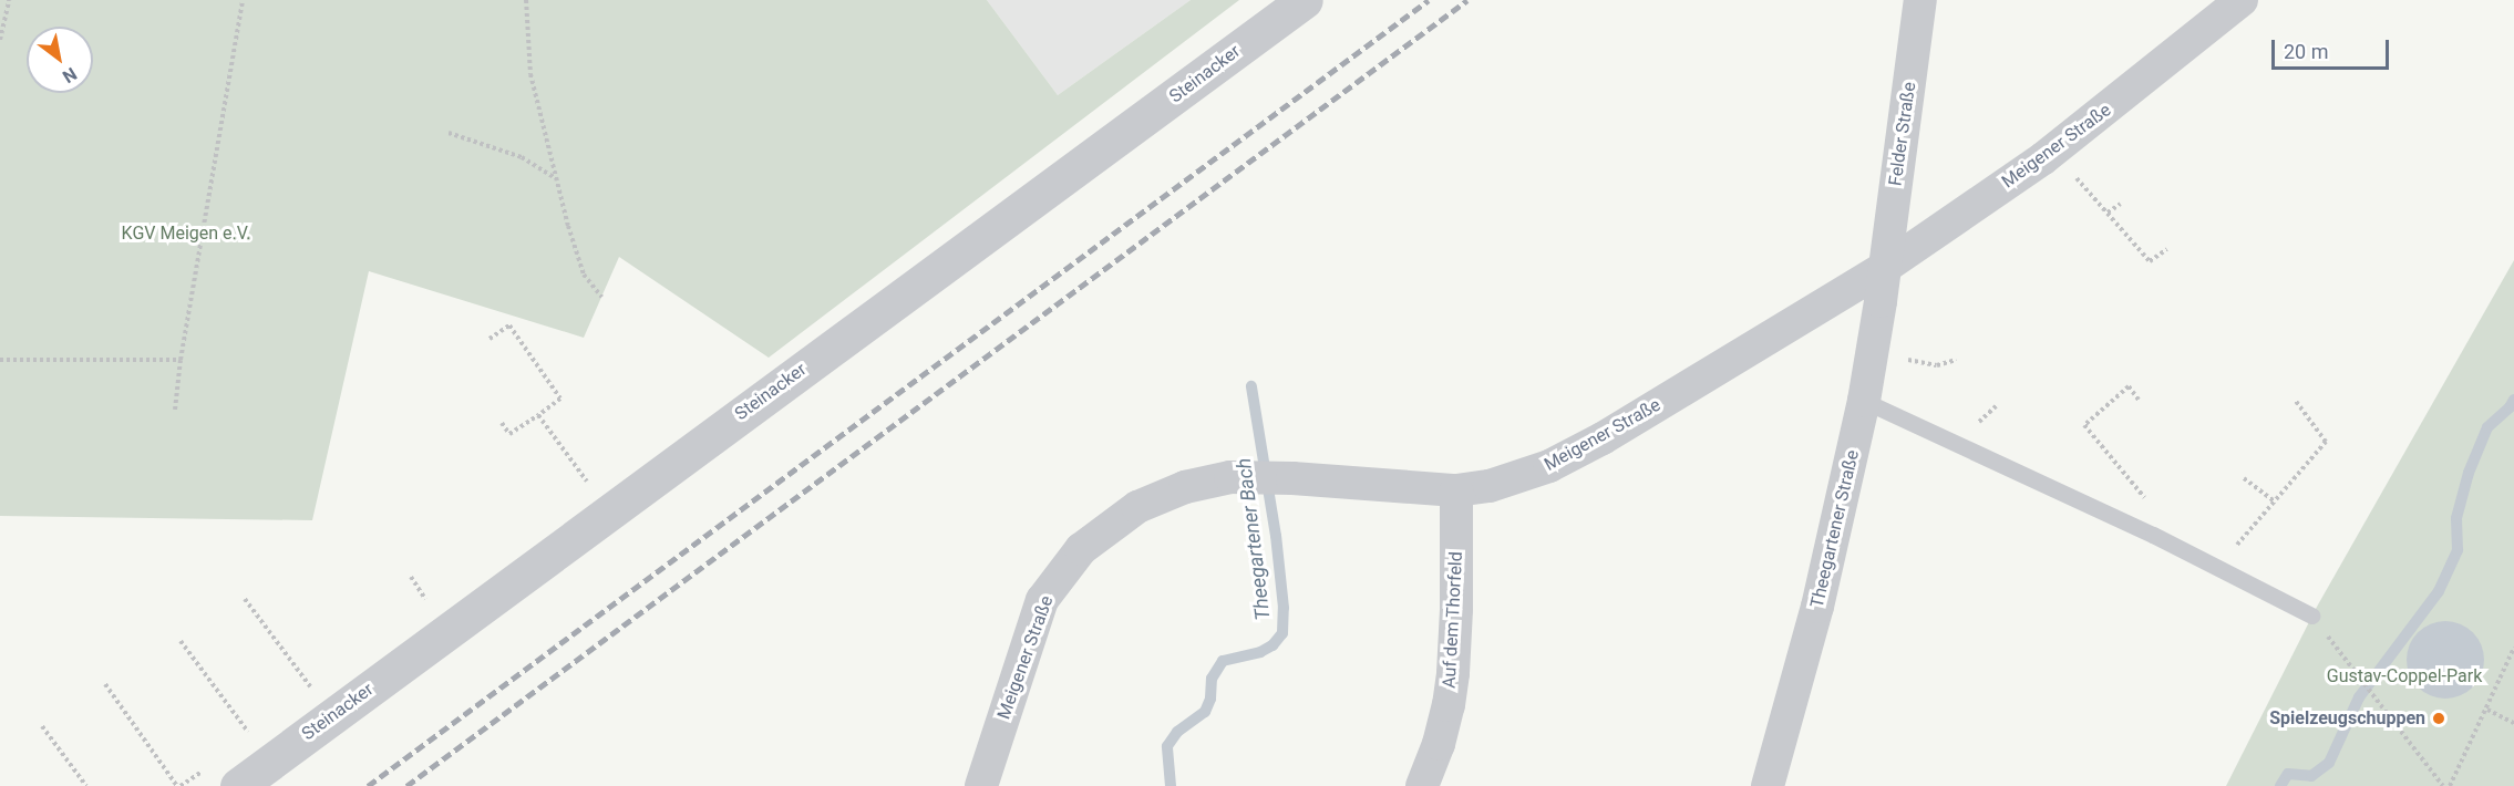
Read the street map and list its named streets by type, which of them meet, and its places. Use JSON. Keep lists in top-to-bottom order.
{
  "streets": {
    "street": [
      "Steinacker",
      "Felder Straße",
      "Meigener Straße",
      "Theegartener Straße",
      "Auf dem Thorfeld"
    ]
  },
  "crossings": [
    ["Felder Straße", "Meigener Straße"],
    ["Felder Straße", "Theegartener Straße"],
    ["Meigener Straße", "Theegartener Straße"],
    ["Meigener Straße", "Auf dem Thorfeld"]
  ],
  "water": ["Theegartener Bach"],
  "parks": ["KGV Meigen e.V.", "Gustav-Coppel-Park"],
  "places": ["Spielzeugschuppen"],
  "scale_bar": "20 m",
  "north": "bottom right"
}
